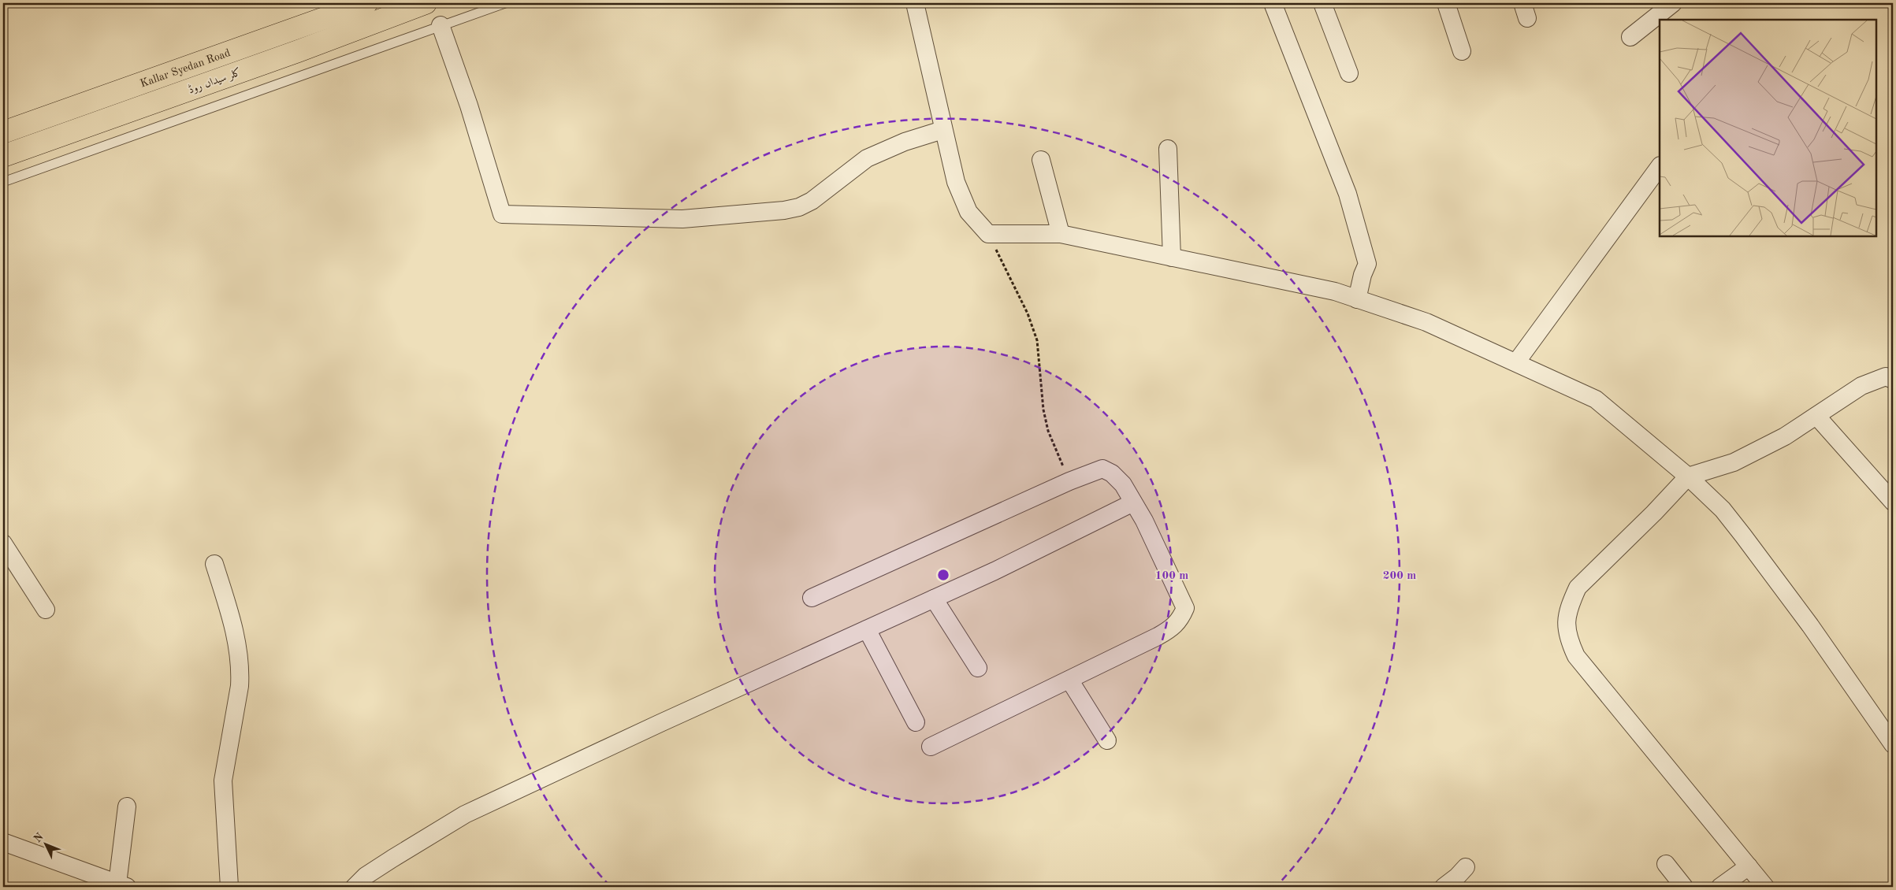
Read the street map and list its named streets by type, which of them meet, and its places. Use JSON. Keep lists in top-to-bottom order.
{
  "streets": {
    "highway": ["Kallar Syedan Road", "کلر سیداں روڈ"]
  },
  "north": "top left",
  "rings": ["100 m", "200 m"]
}
